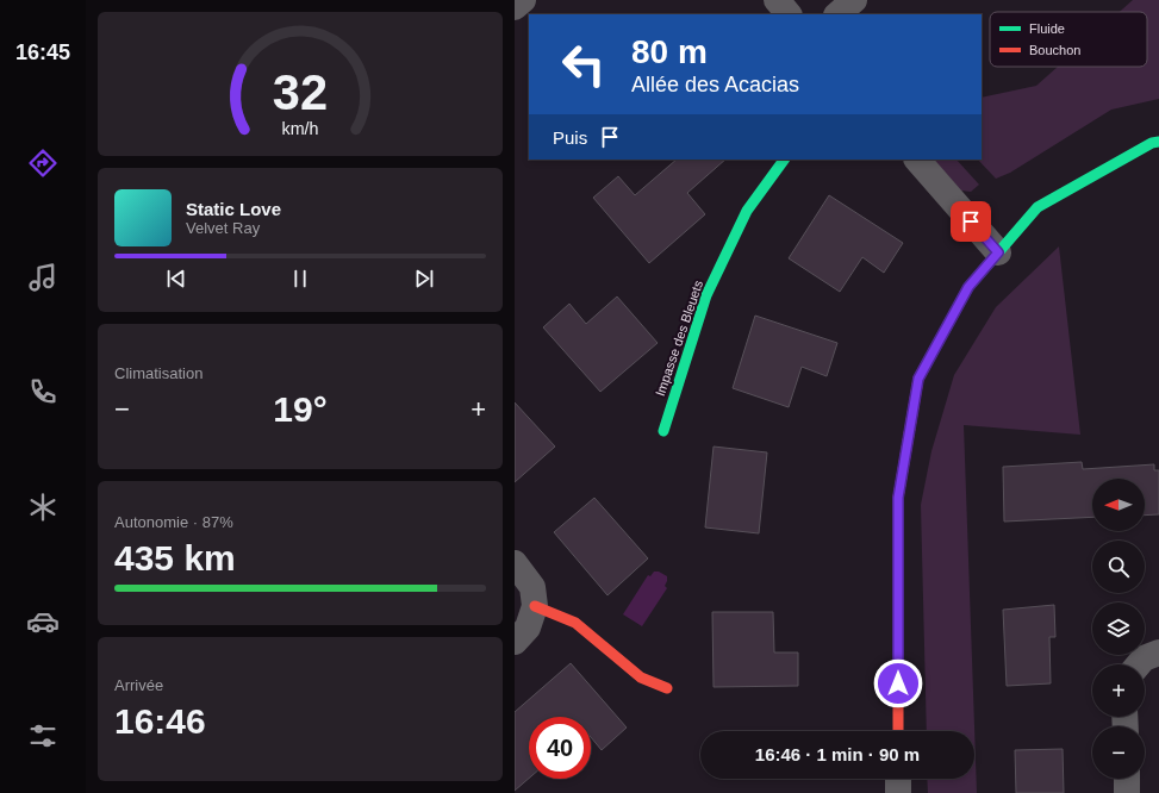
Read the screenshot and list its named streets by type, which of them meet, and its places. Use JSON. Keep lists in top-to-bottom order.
{
  "streets": {
    "street": ["Impasse des Bleuets"]
  },
  "legend": ["Fluide", "Bouchon"],
  "north": "left",
  "page": {
    "tabs": "16:45",
    "turn": ["80 m", "Allée des Acacias"],
    "then": "Puis",
    "song": ["Static Love", "Velvet Ray"],
    "tile": [
      "Climatisation",
      ["Autonomie · 87%", "435 km"],
      ["Arrivée", "16:46"]
    ],
    "heat": ["−", "19°", "+"],
    "map_buttons": ["+", "−"],
    "limit": "40",
    "trip": "16:46 · 1 min · 90 m",
    "gauge": ["32", "km/h"]
  }
}
